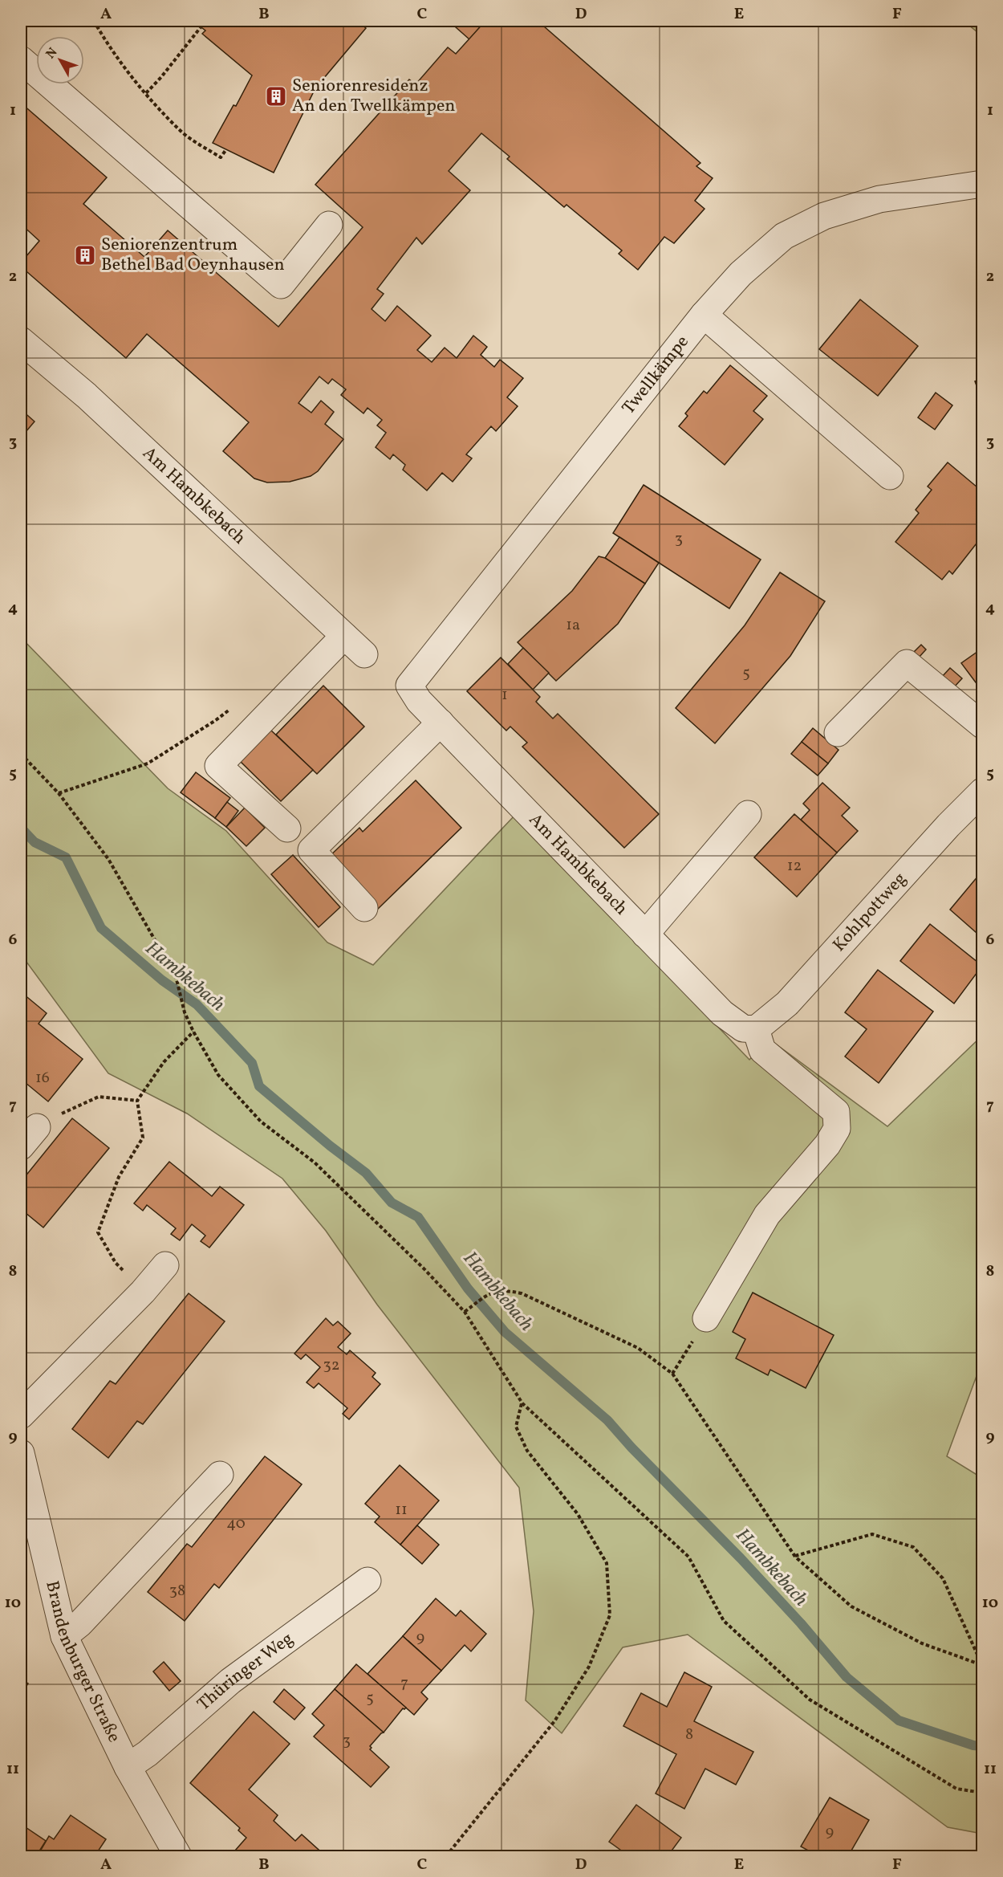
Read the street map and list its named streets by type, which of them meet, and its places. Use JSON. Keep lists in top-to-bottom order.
{
  "streets": {
    "street": [
      "Twellkämpe",
      "Am Hambkebach",
      "Kohlpottweg",
      "Brandenburger Straße",
      "Thüringer Weg"
    ]
  },
  "crossings": [
    ["Twellkämpe", "Am Hambkebach"],
    ["Am Hambkebach", "Kohlpottweg"],
    ["Brandenburger Straße", "Thüringer Weg"]
  ],
  "water": ["Hambkebach"],
  "places": {
    "building": ["Seniorenresidenz An den Twellkämpen", "Seniorenzentrum Bethel Bad Oeynhausen"]
  },
  "house_numbers": [
    "3",
    "1a",
    "5",
    "1",
    "12",
    "16",
    "32",
    "11",
    "40",
    "38",
    "9",
    "7",
    "5",
    "8",
    "3",
    "9"
  ],
  "north": "top left",
  "grid": {
    "columns": [
      "A",
      "B",
      "C",
      "D",
      "E",
      "F"
    ],
    "rows": [
      "1",
      "2",
      "3",
      "4",
      "5",
      "6",
      "7",
      "8",
      "9",
      "10",
      "11"
    ]
  }
}
